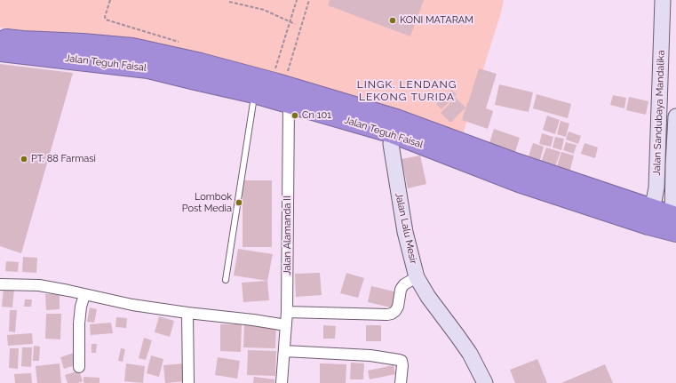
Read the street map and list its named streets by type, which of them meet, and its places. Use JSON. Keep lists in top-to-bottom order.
{
  "streets": {
    "highway": ["Jalan Teguh Faisal"],
    "main road": ["Jalan Sandubaya Mandalika", "Jalan Lalu Mesir"],
    "street": ["Jalan Alamanda II"]
  },
  "crossings": [
    ["Jalan Teguh Faisal", "Jalan Sandubaya Mandalika"],
    ["Jalan Teguh Faisal", "Jalan Lalu Mesir"],
    ["Jalan Teguh Faisal", "Jalan Alamanda II"]
  ],
  "districts": ["LINGK. LENDANG LEKONG TURIDA"],
  "places": [
    "KONI MATARAM",
    "Cn 101",
    "PT. 88 Farmasi",
    "Lombok Post Media"
  ]
}
